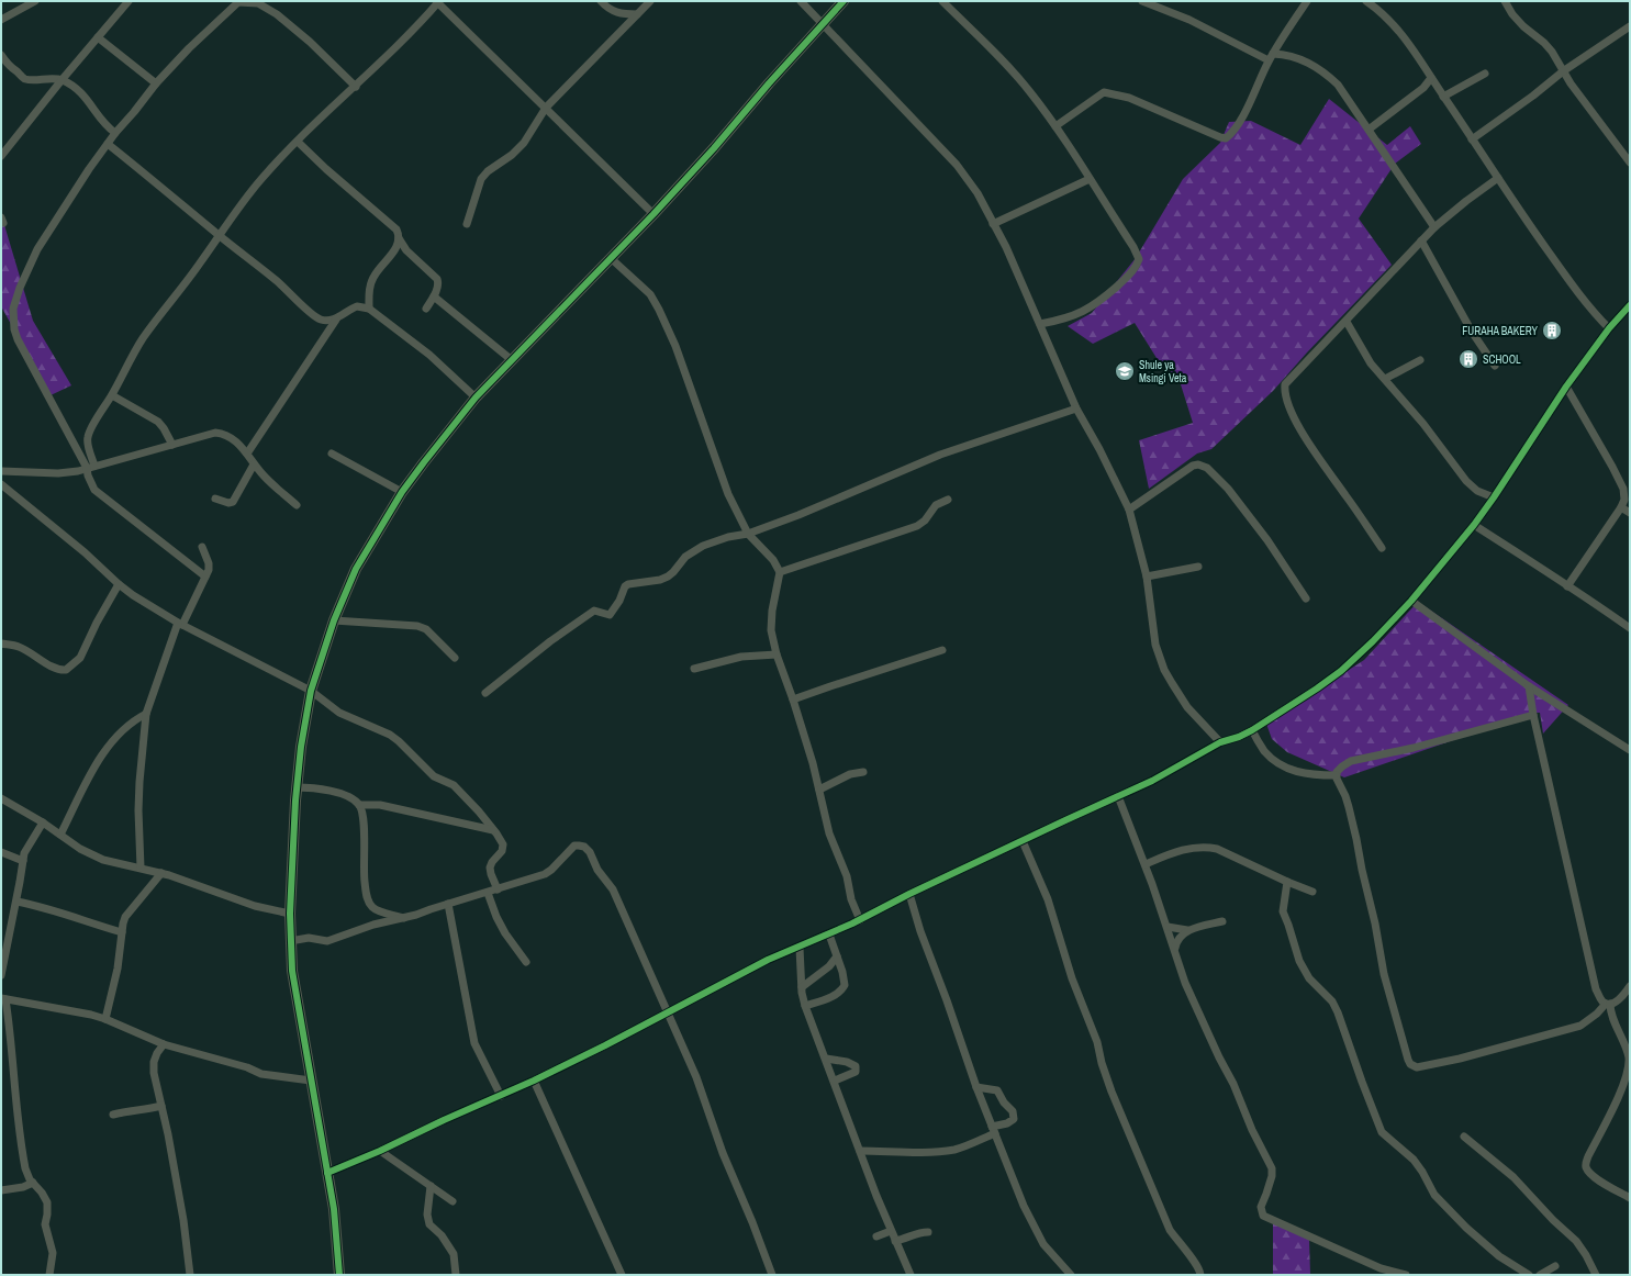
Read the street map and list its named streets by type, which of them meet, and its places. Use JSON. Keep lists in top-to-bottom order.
{
  "places": {
    "building": ["FURAHA BAKERY", "SCHOOL"],
    "school or university": ["Shule ya Msingi Veta"]
  }
}
